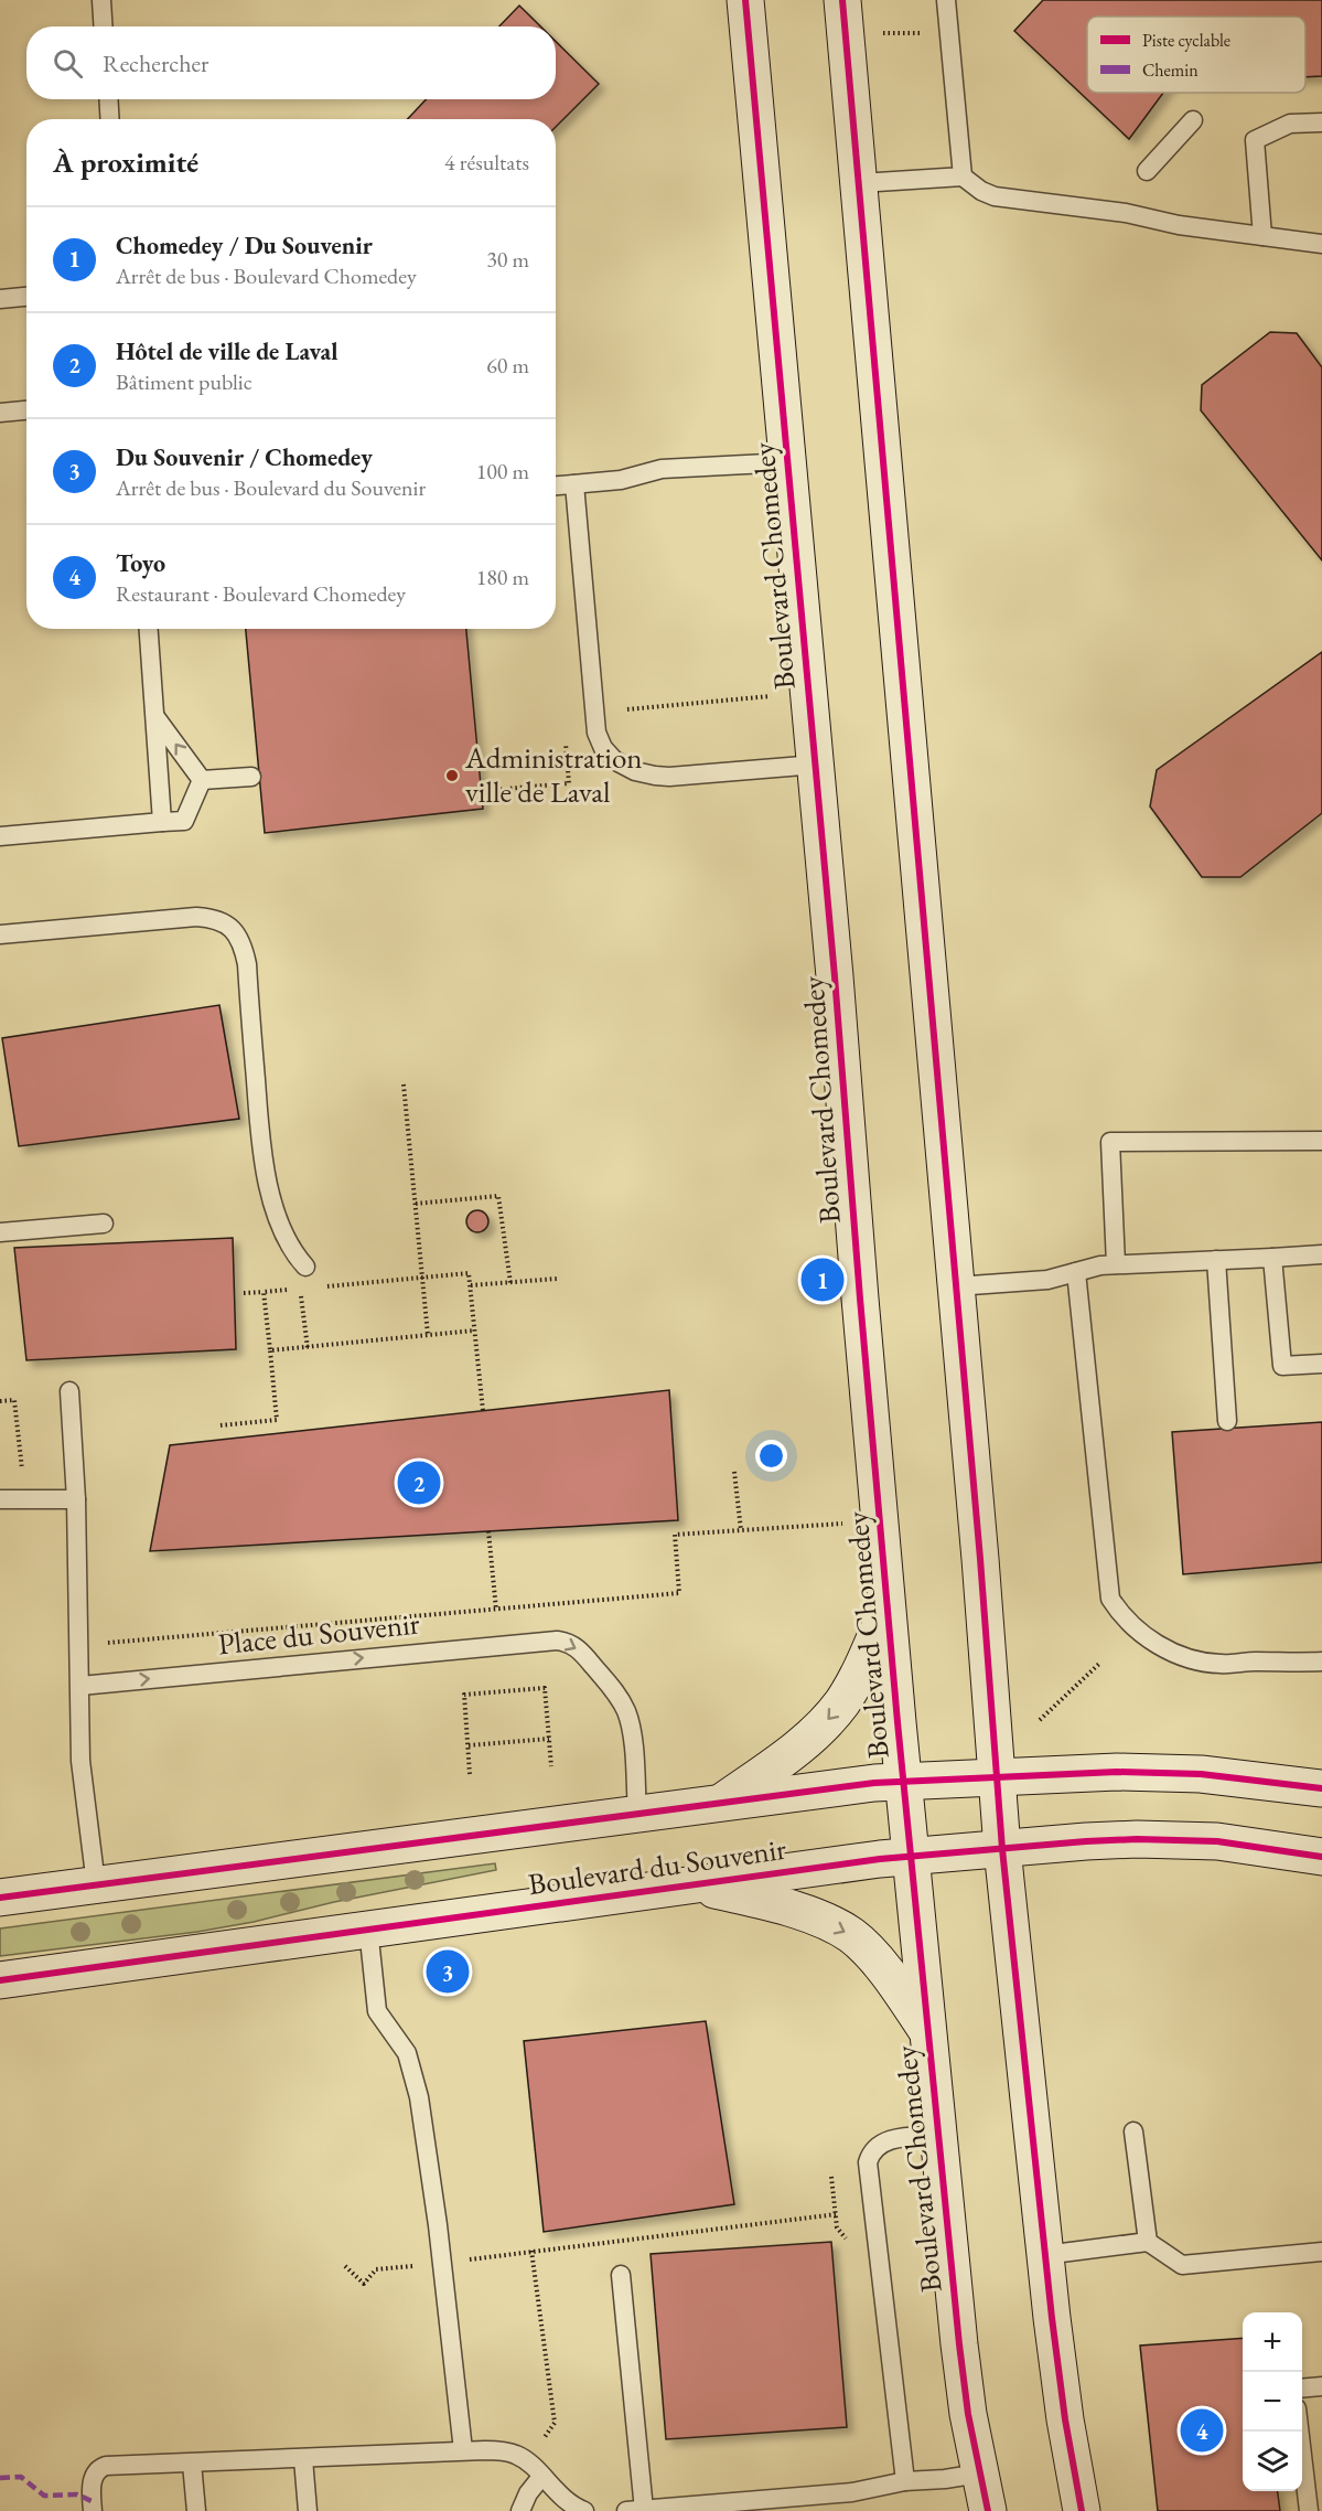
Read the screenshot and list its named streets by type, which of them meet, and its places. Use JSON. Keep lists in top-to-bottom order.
{
  "streets": {
    "street": ["Boulevard Chomedey", "Boulevard du Souvenir"],
    "lane": ["Place du Souvenir"]
  },
  "crossings": [
    ["Boulevard Chomedey", "Boulevard du Souvenir"],
    ["Place du Souvenir", "Boulevard du Souvenir"]
  ],
  "places": ["Administration ville de Laval"],
  "legend": ["Piste cyclable", "Chemin"],
  "page": {
    "search": "Rechercher",
    "heading": ["À proximité", "4 résultats"],
    "list": [
      {
        "mark": "1",
        "name": "Chomedey / Du Souvenir",
        "note": "Arrêt de bus · Boulevard Chomedey",
        "value": "30 m"
      },
      {
        "mark": "2",
        "name": "Hôtel de ville de Laval",
        "note": "Bâtiment public",
        "value": "60 m"
      },
      {
        "mark": "3",
        "name": "Du Souvenir / Chomedey",
        "note": "Arrêt de bus · Boulevard du Souvenir",
        "value": "100 m"
      },
      {
        "mark": "4",
        "name": "Toyo",
        "note": "Restaurant · Boulevard Chomedey",
        "value": "180 m"
      }
    ],
    "pins": [
      "1",
      "2",
      "3",
      "4"
    ],
    "map_buttons": ["+", "−"]
  }
}
